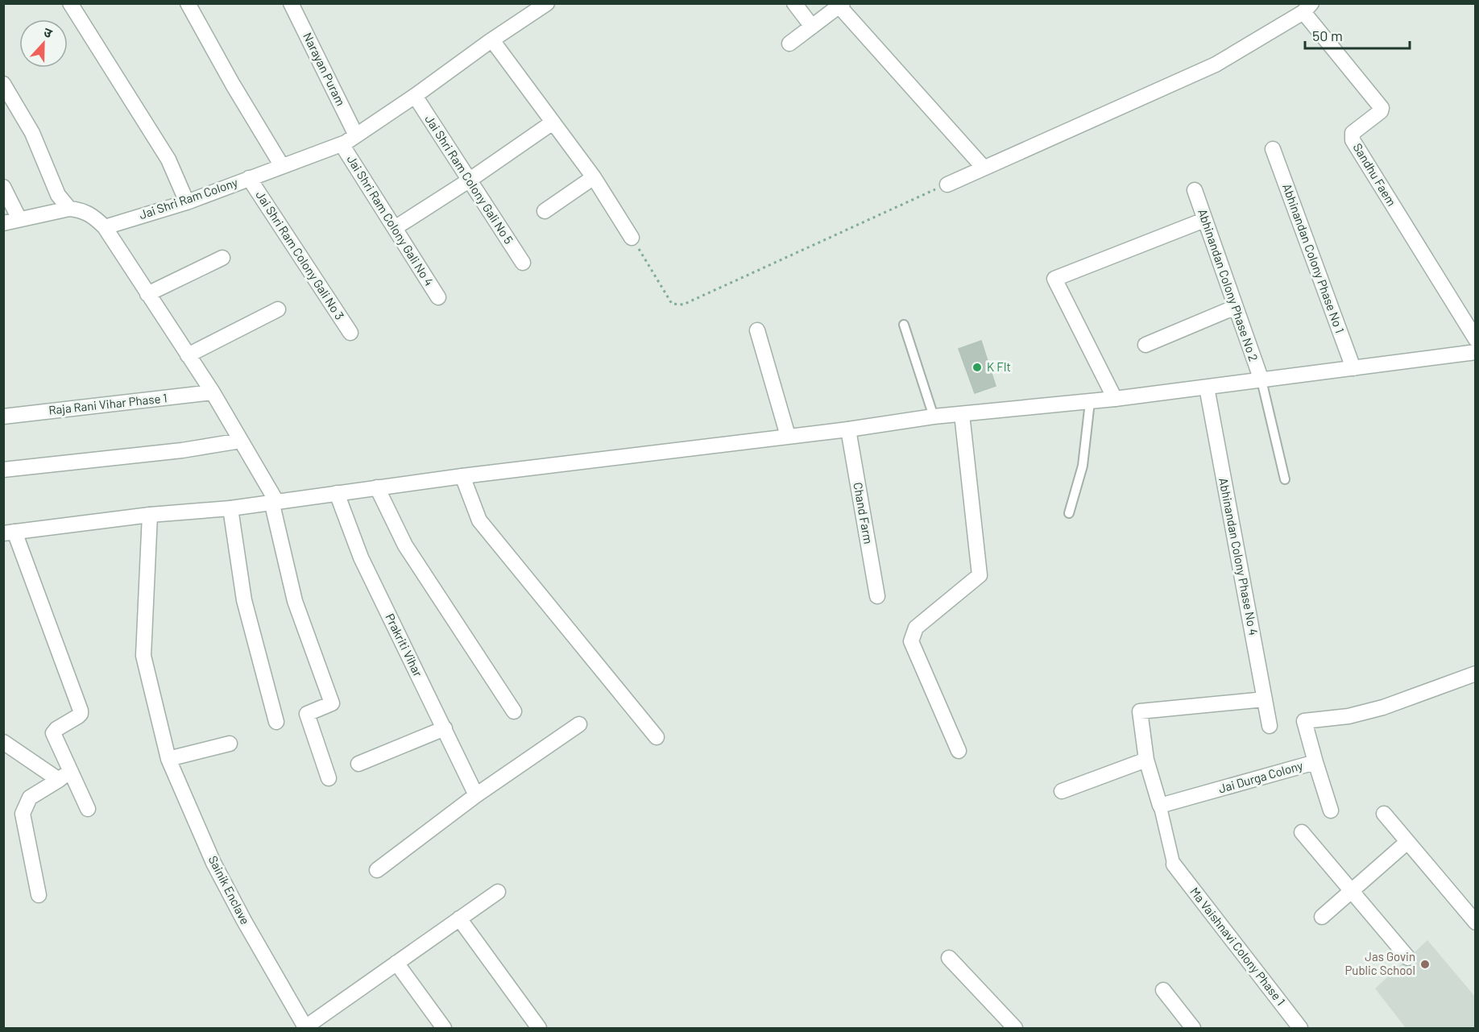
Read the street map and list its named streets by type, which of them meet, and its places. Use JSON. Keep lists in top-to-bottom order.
{
  "streets": {
    "street": [
      "Narayan Puram",
      "Sandhu Faem",
      "Jai Shri Ram Colony Gali No 5",
      "Jai Shri Ram Colony",
      "Jai Shri Ram Colony Gali No 4",
      "Jai Shri Ram Colony Gali No 3",
      "Abhinandan Colony Phase No 1",
      "Abhinandan Colony Phase No 2",
      "Raja Rani Vihar Phase 1",
      "Chand Farm",
      "Abhinandan Colony Phase No 4",
      "Prakriti Vihar",
      "Jai Durga Colony",
      "Sainik Enclave",
      "Ma Vaishnavi Colony Phase 1"
    ]
  },
  "crossings": [
    ["Narayan Puram", "Jai Shri Ram Colony"],
    ["Jai Shri Ram Colony Gali No 5", "Jai Shri Ram Colony"],
    ["Jai Shri Ram Colony", "Jai Shri Ram Colony Gali No 4"],
    ["Jai Shri Ram Colony", "Jai Shri Ram Colony Gali No 3"]
  ],
  "places": ["K FIt", "Jas Govin Public School"],
  "scale_bar": "50 m",
  "north": "top"
}
